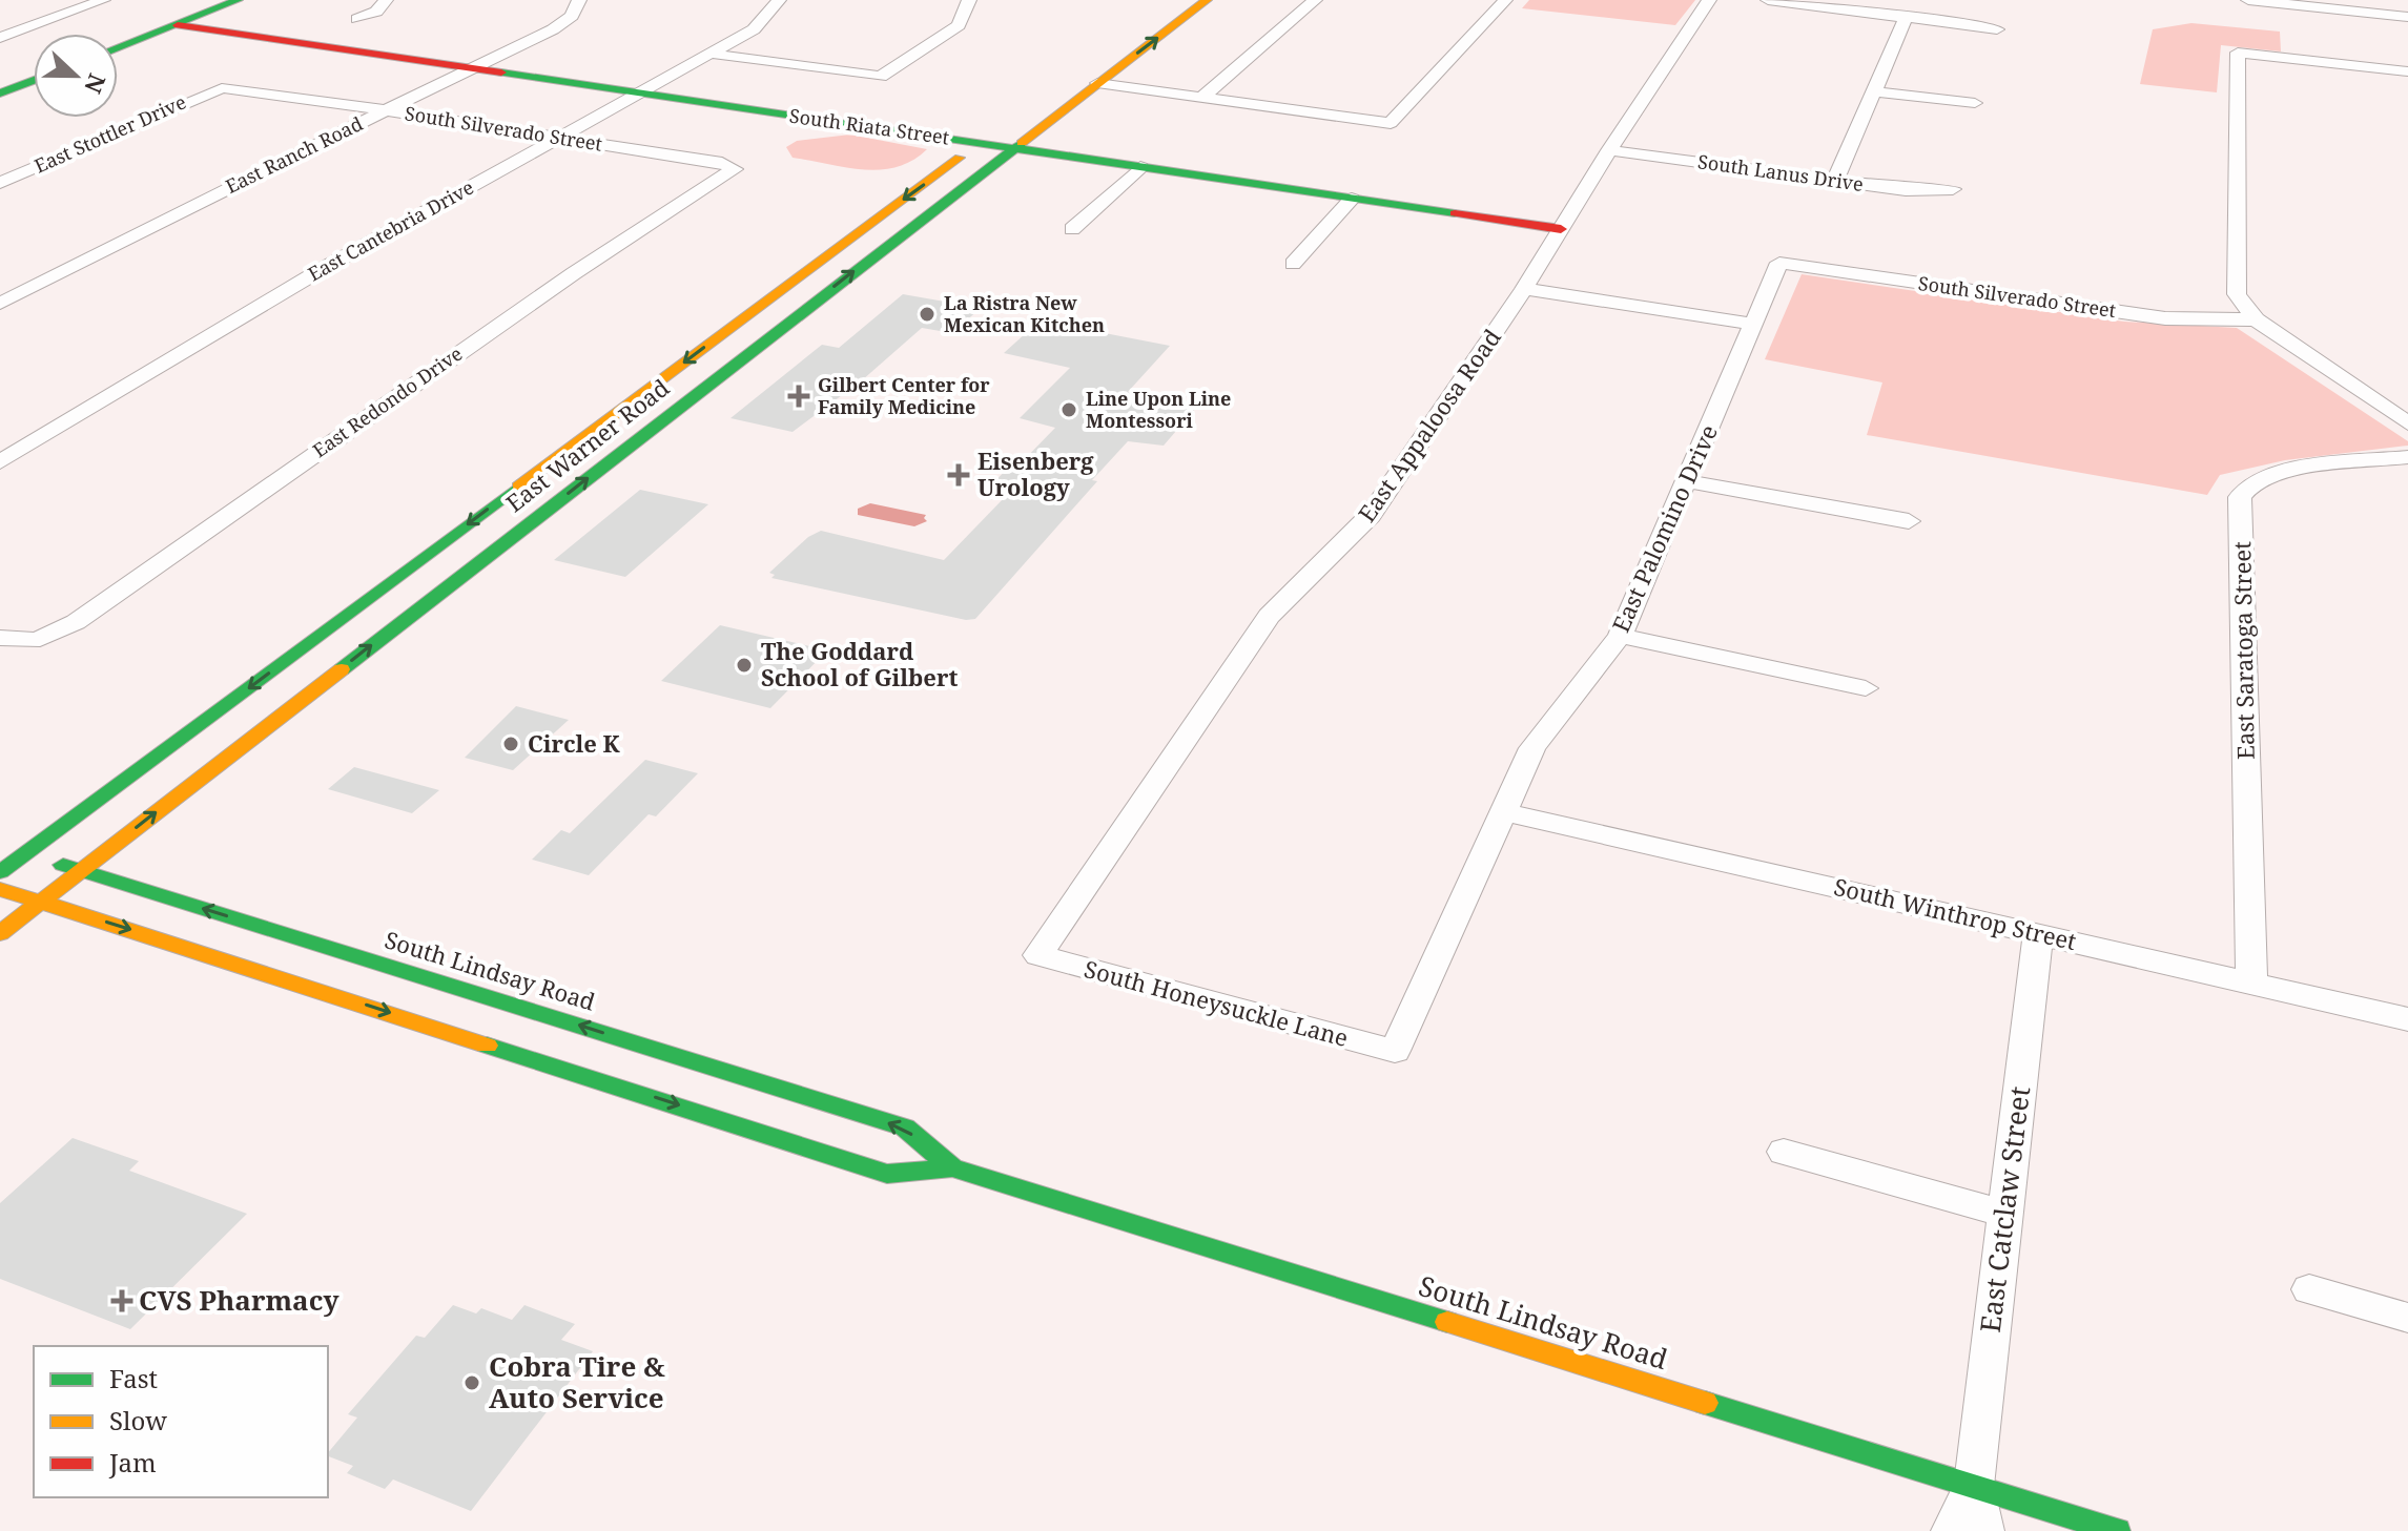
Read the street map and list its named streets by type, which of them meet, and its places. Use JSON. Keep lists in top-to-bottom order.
{
  "streets": {
    "main road": ["South Riata Street", "East Warner Road", "South Lindsay Road"],
    "street": [
      "South Silverado Street",
      "East Stottler Drive",
      "East Ranch Road",
      "South Lanus Drive",
      "East Cantebria Drive",
      "East Redondo Drive",
      "East Appaloosa Road",
      "East Palomino Drive",
      "East Saratoga Street",
      "South Winthrop Street",
      "South Honeysuckle Lane",
      "East Catclaw Street"
    ]
  },
  "crossings": [
    ["South Riata Street", "East Ranch Road"],
    ["South Riata Street", "East Cantebria Drive"],
    ["South Riata Street", "East Appaloosa Road"],
    ["South Riata Street", "East Warner Road"],
    ["South Silverado Street", "East Stottler Drive"],
    ["South Silverado Street", "East Ranch Road"],
    ["South Silverado Street", "East Cantebria Drive"],
    ["South Silverado Street", "East Redondo Drive"],
    ["South Silverado Street", "East Palomino Drive"],
    ["South Lanus Drive", "East Appaloosa Road"],
    ["East Appaloosa Road", "South Honeysuckle Lane"],
    ["East Warner Road", "South Lindsay Road"],
    ["East Palomino Drive", "South Winthrop Street"],
    ["East Palomino Drive", "South Honeysuckle Lane"],
    ["East Saratoga Street", "South Winthrop Street"],
    ["South Winthrop Street", "East Catclaw Street"],
    ["South Lindsay Road", "East Catclaw Street"]
  ],
  "places": {
    "other": [
      "La Ristra New Mexican Kitchen",
      "Line Upon Line Montessori",
      "The Goddard School of Gilbert",
      "Circle K",
      "Cobra Tire & Auto Service"
    ],
    "health": ["Gilbert Center for Family Medicine", "Eisenberg Urology", "CVS Pharmacy"]
  },
  "legend": ["Fast", "Slow", "Jam"],
  "north": "right"
}
